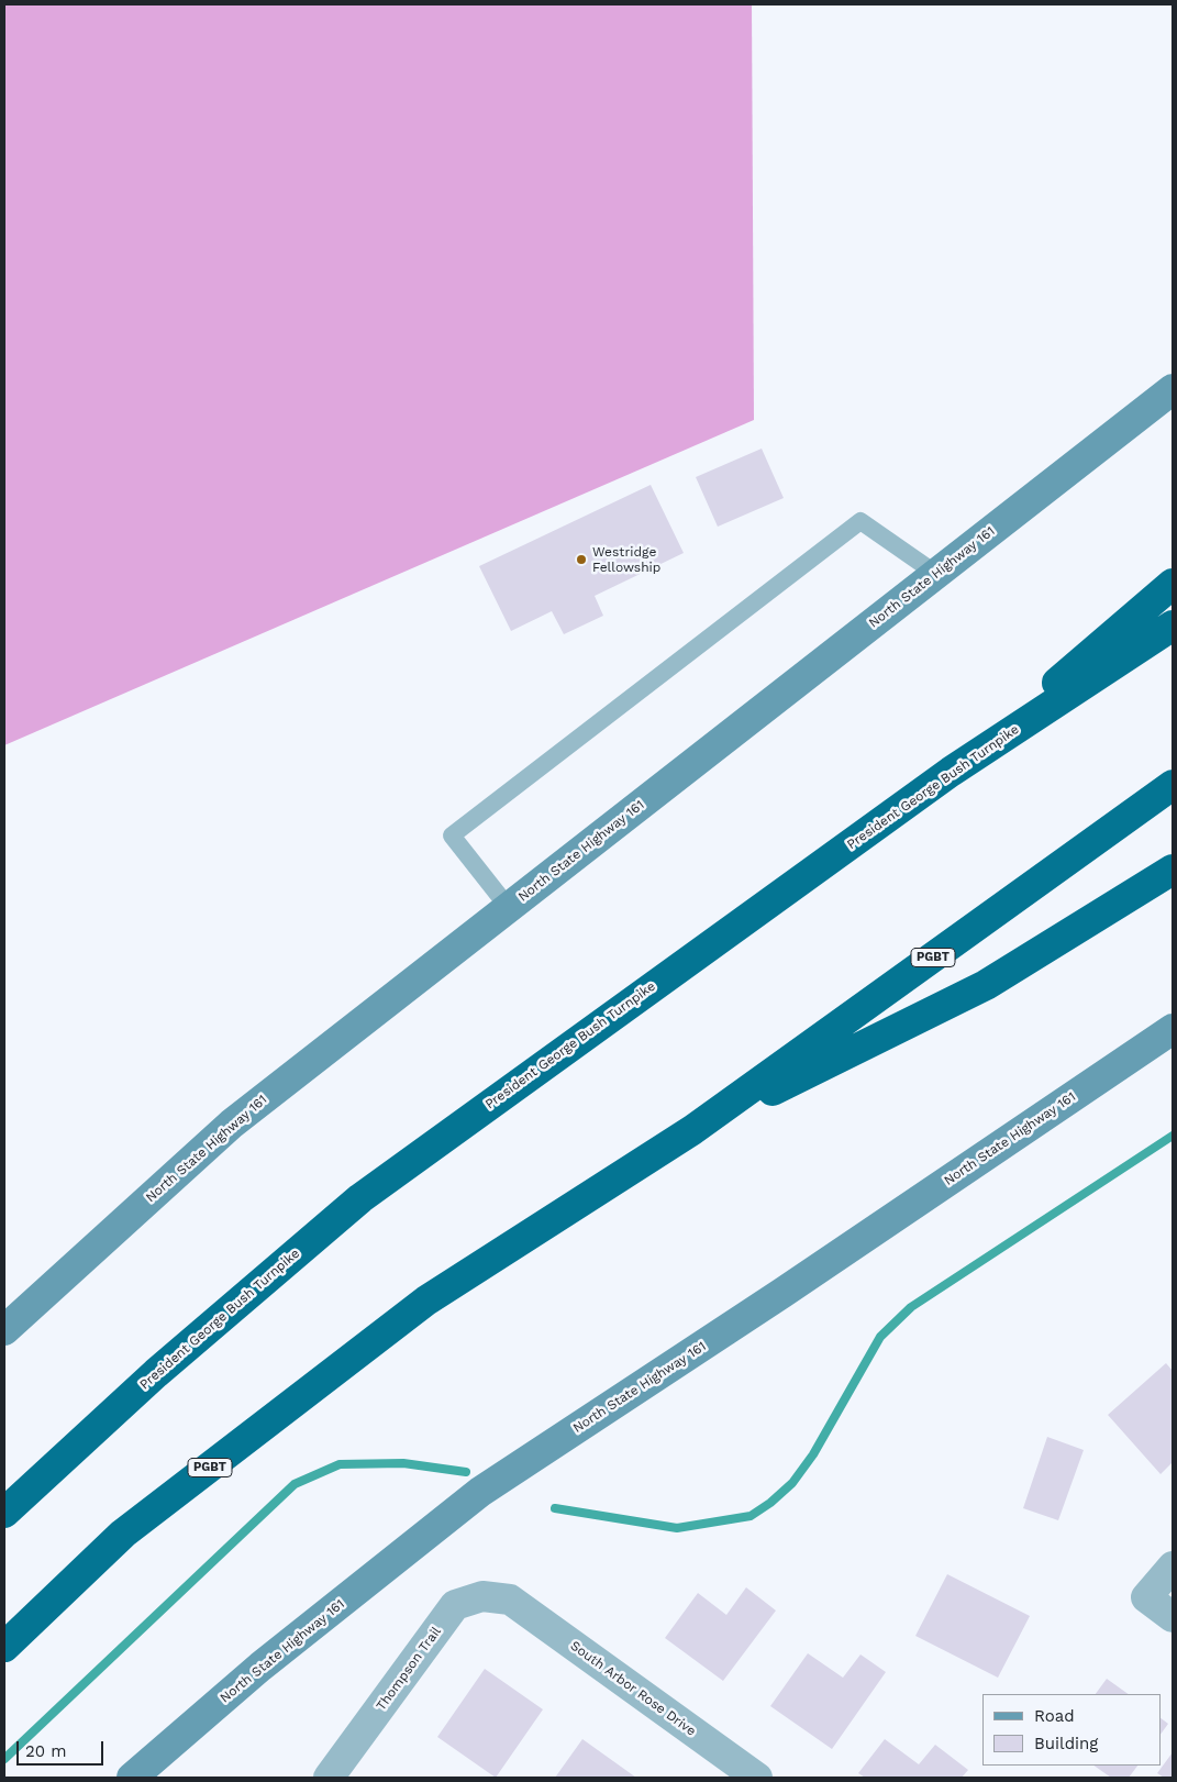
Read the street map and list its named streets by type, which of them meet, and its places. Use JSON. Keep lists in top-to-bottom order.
{
  "streets": {
    "highway": ["President George Bush Turnpike", "PGBT"],
    "main road": ["North State Highway 161"],
    "street": ["Thompson Trail", "South Arbor Rose Drive"]
  },
  "crossings": [
    ["Thompson Trail", "South Arbor Rose Drive"]
  ],
  "places": ["Westridge Fellowship"],
  "legend": ["Road", "Building"],
  "scale_bar": "20 m"
}
